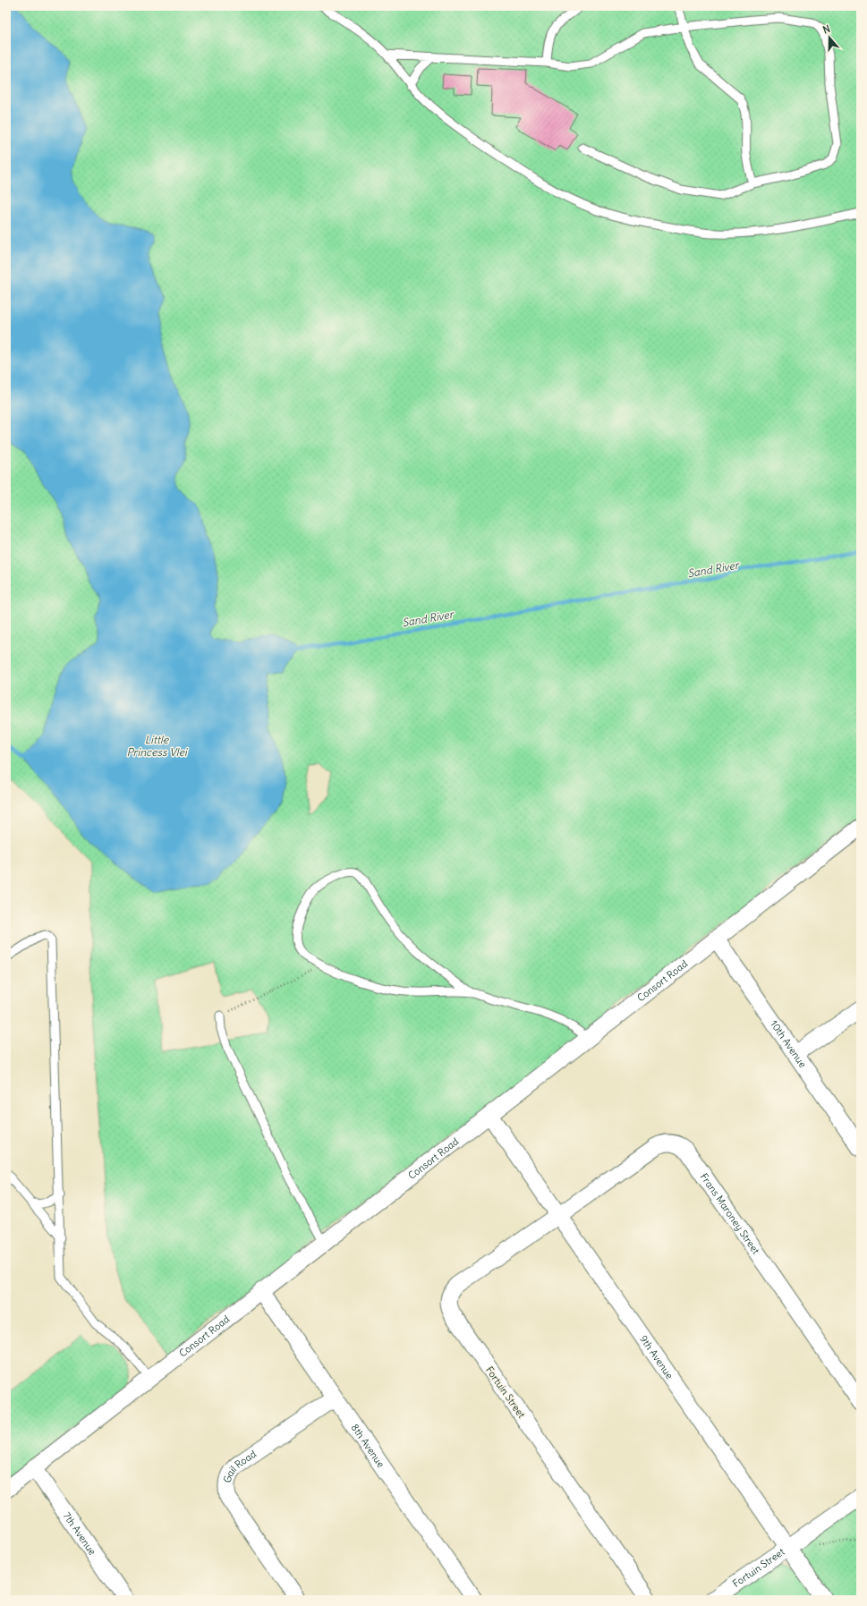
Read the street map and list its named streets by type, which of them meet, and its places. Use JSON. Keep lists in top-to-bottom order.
{
  "streets": {
    "street": [
      "Consort Road",
      "10th Avenue",
      "Frans Maroney Street",
      "9th Avenue",
      "Fortuin Street",
      "8th Avenue",
      "Gail Road",
      "7th Avenue"
    ]
  },
  "crossings": [
    ["Consort Road", "10th Avenue"],
    ["Consort Road", "9th Avenue"],
    ["Consort Road", "8th Avenue"],
    ["Consort Road", "7th Avenue"],
    ["Frans Maroney Street", "9th Avenue"],
    ["Frans Maroney Street", "Fortuin Street"],
    ["9th Avenue", "Fortuin Street"],
    ["8th Avenue", "Gail Road"]
  ],
  "water": ["Sand River", "Little Princess Vlei"],
  "north": "top"
}
